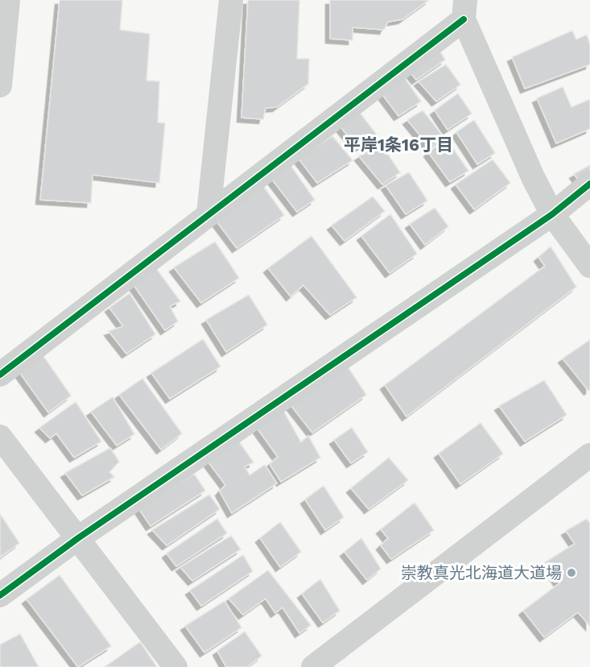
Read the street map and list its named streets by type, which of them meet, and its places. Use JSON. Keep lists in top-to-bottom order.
{
  "districts": ["平岸1条16丁目"],
  "places": ["崇教真光北海道大道場"]
}
